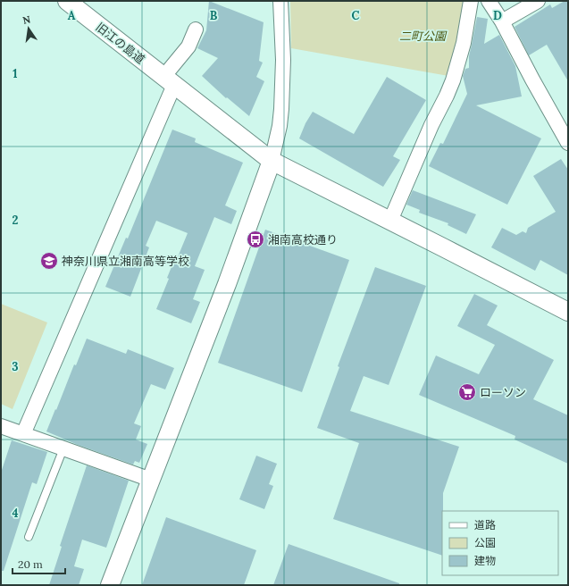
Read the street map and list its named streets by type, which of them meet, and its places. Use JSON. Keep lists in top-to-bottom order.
{
  "streets": {
    "street": ["旧江の島道"]
  },
  "parks": ["二町公園"],
  "places": {
    "bus stop": ["湘南高校通り"],
    "school or university": ["神奈川県立湘南高等学校"],
    "supermarket": ["ローソン"]
  },
  "legend": ["道路", "公園", "建物"],
  "scale_bar": "20 m",
  "north": "top",
  "grid": {
    "columns": [
      "A",
      "B",
      "C",
      "D"
    ],
    "rows": [
      "1",
      "2",
      "3",
      "4"
    ]
  }
}
